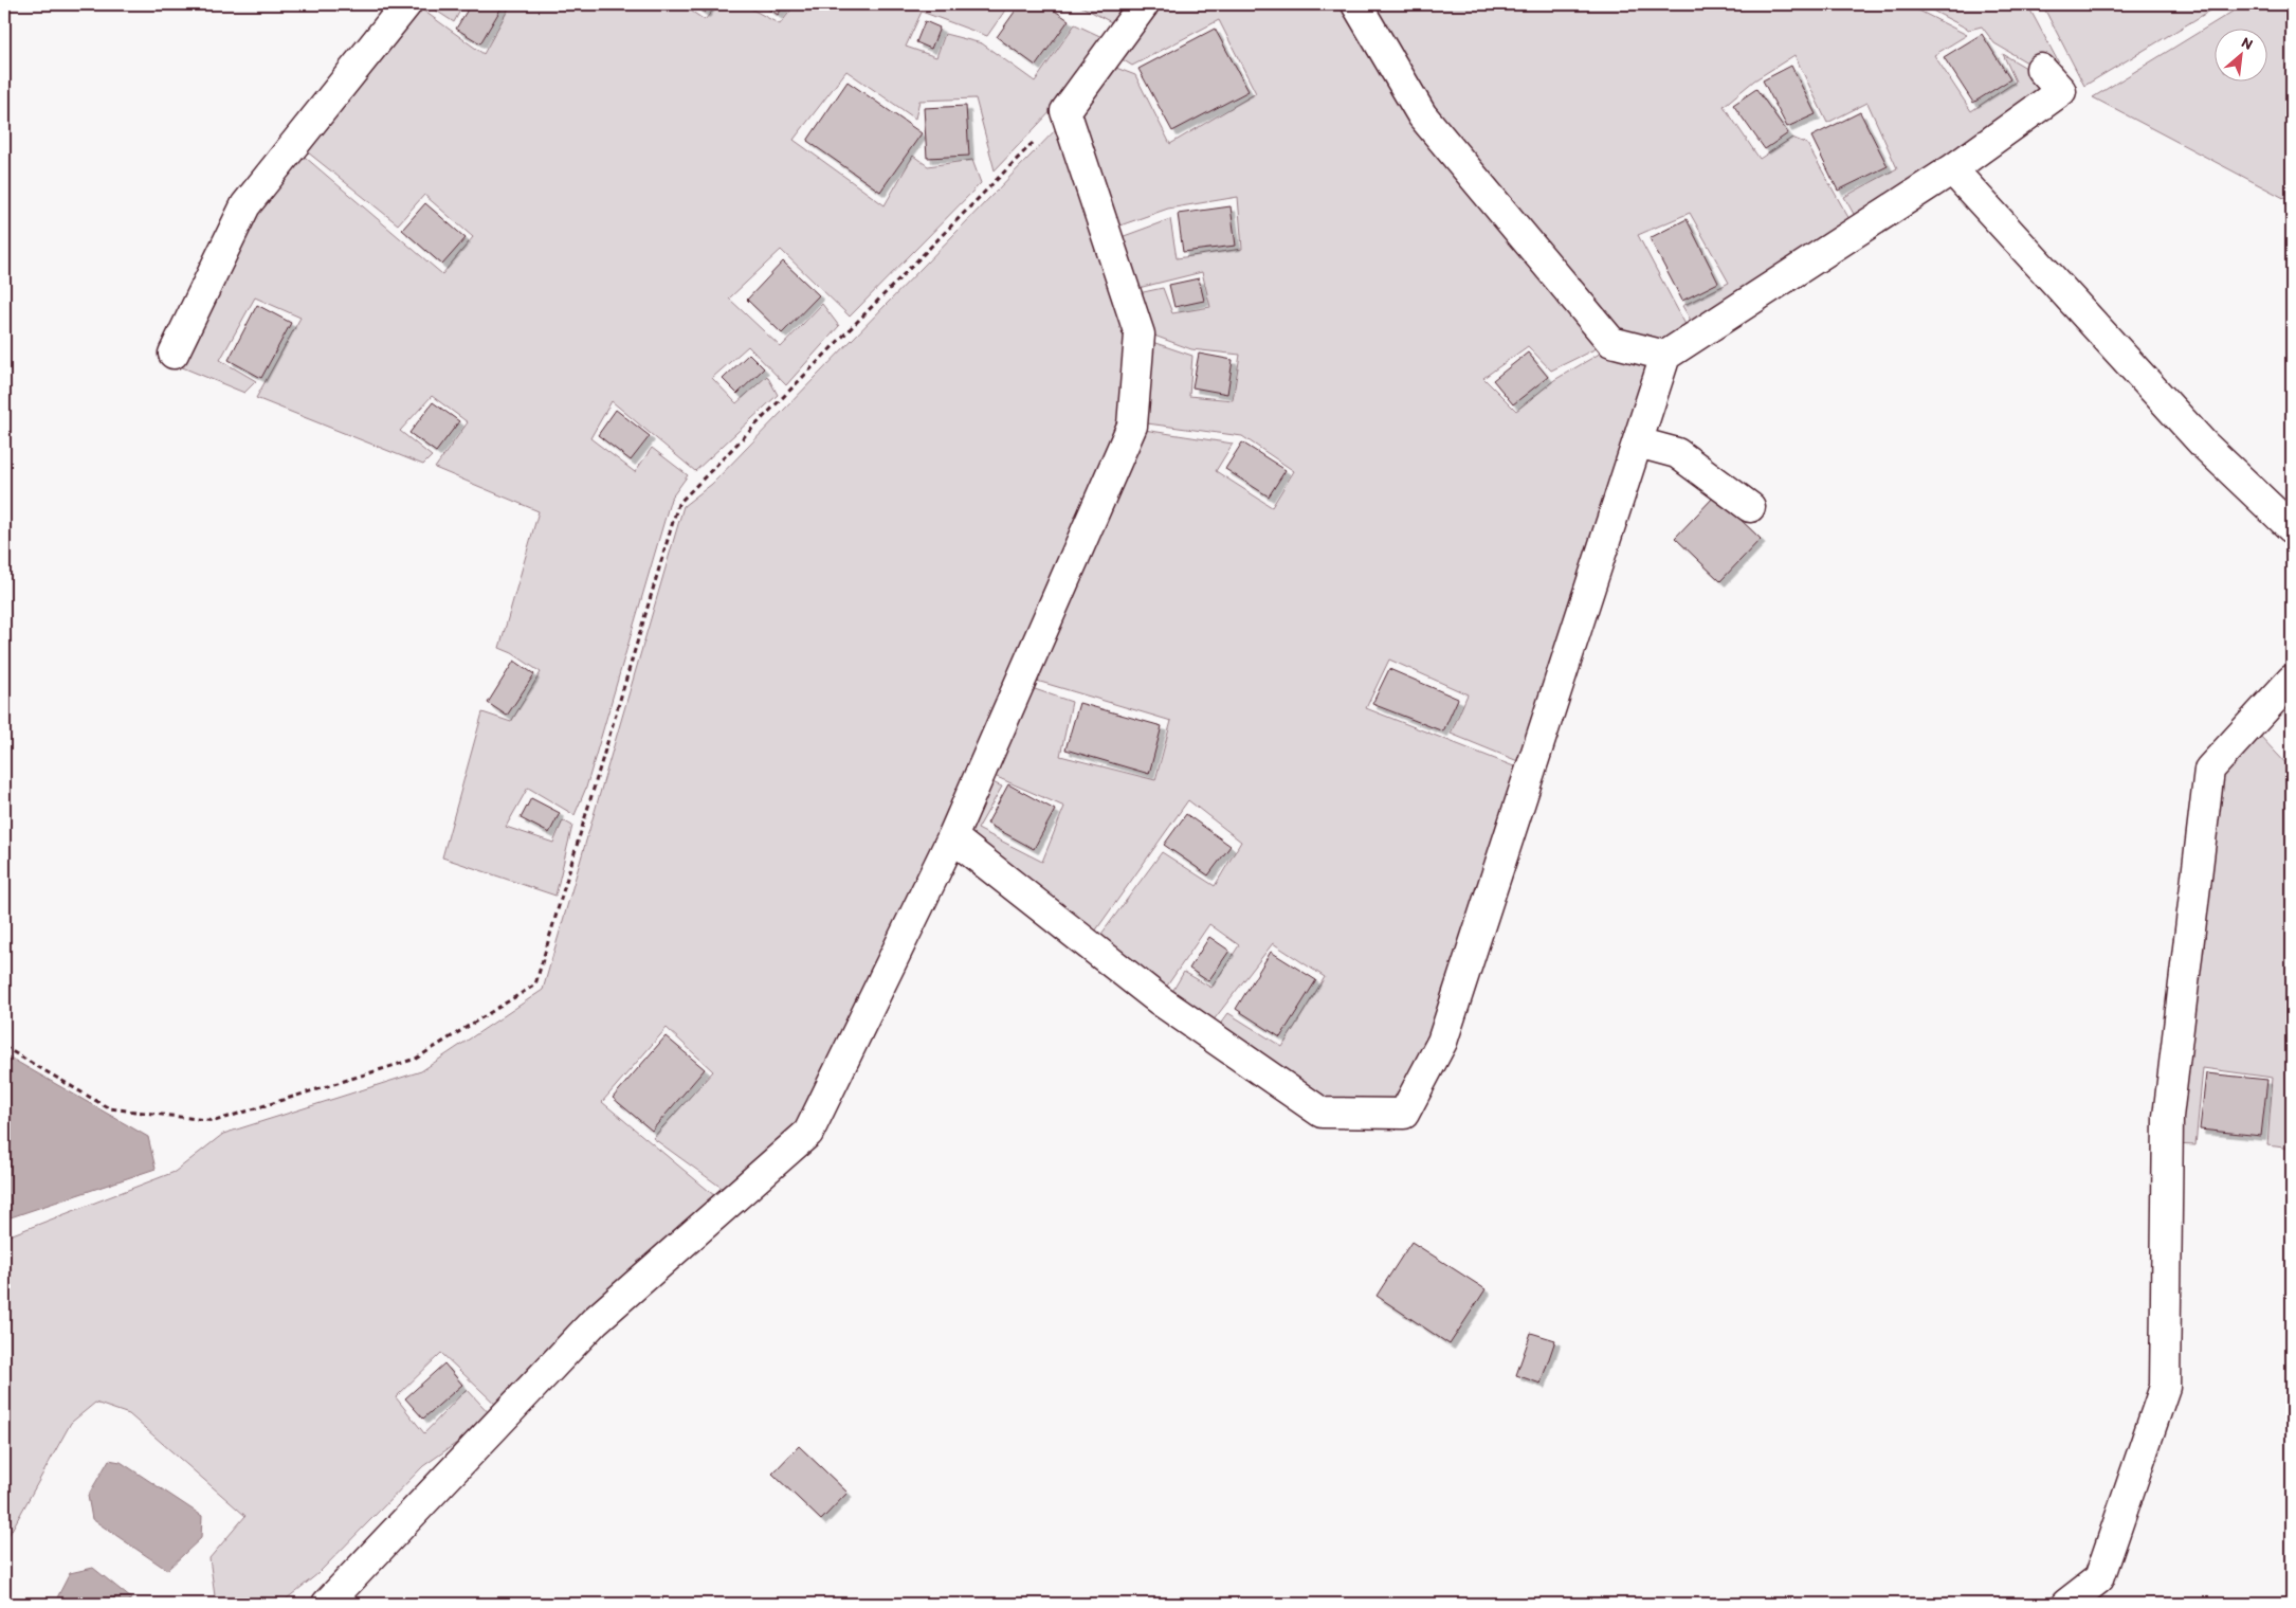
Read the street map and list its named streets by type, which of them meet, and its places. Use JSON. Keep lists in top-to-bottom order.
{
  "north": "top right"
}
